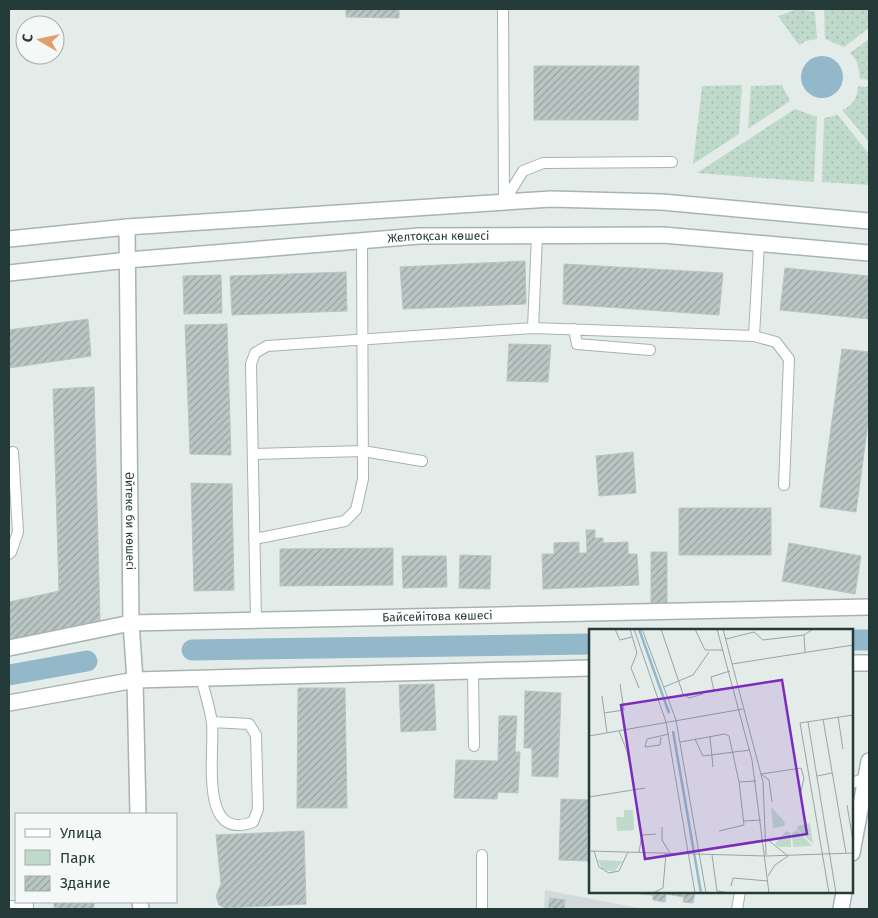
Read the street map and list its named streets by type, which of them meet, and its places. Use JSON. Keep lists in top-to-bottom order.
{
  "streets": {
    "street": ["Желтоқсан көшесі", "Әйтеке би көшесі", "Байсейітова көшесі"]
  },
  "crossings": [
    ["Желтоқсан көшесі", "Әйтеке би көшесі"],
    ["Әйтеке би көшесі", "Байсейітова көшесі"]
  ],
  "legend": ["Улица", "Парк", "Здание"],
  "north": "left"
}
